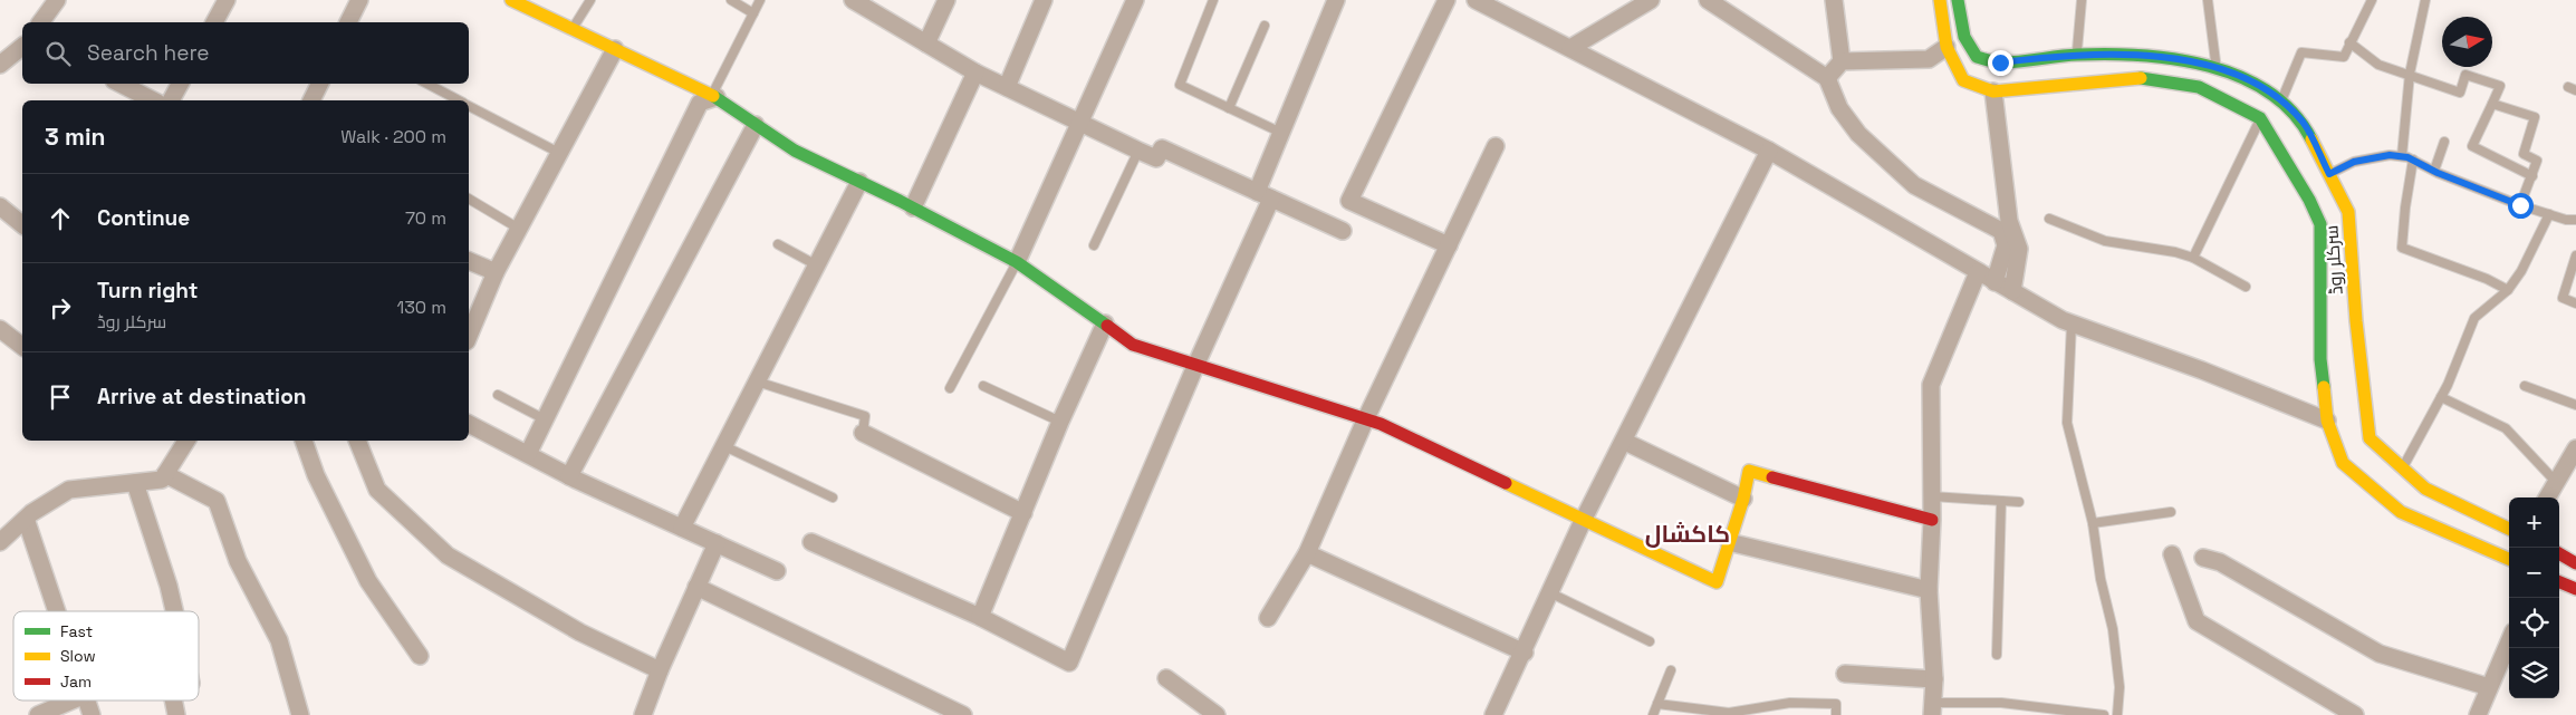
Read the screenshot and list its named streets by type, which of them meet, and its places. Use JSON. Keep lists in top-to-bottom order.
{
  "streets": {
    "main road": ["سرکلر روڈ"]
  },
  "districts": ["کاکشال"],
  "legend": ["Fast", "Slow", "Jam"],
  "north": "right",
  "page": {
    "search": "Search here",
    "heading": ["3 min", "Walk · 200 m"],
    "list": [
      ["Continue", "70 m"],
      ["Turn right", "سرکلر روڈ", "130 m"],
      "Arrive at destination"
    ],
    "map_buttons": ["+", "−"]
  }
}
